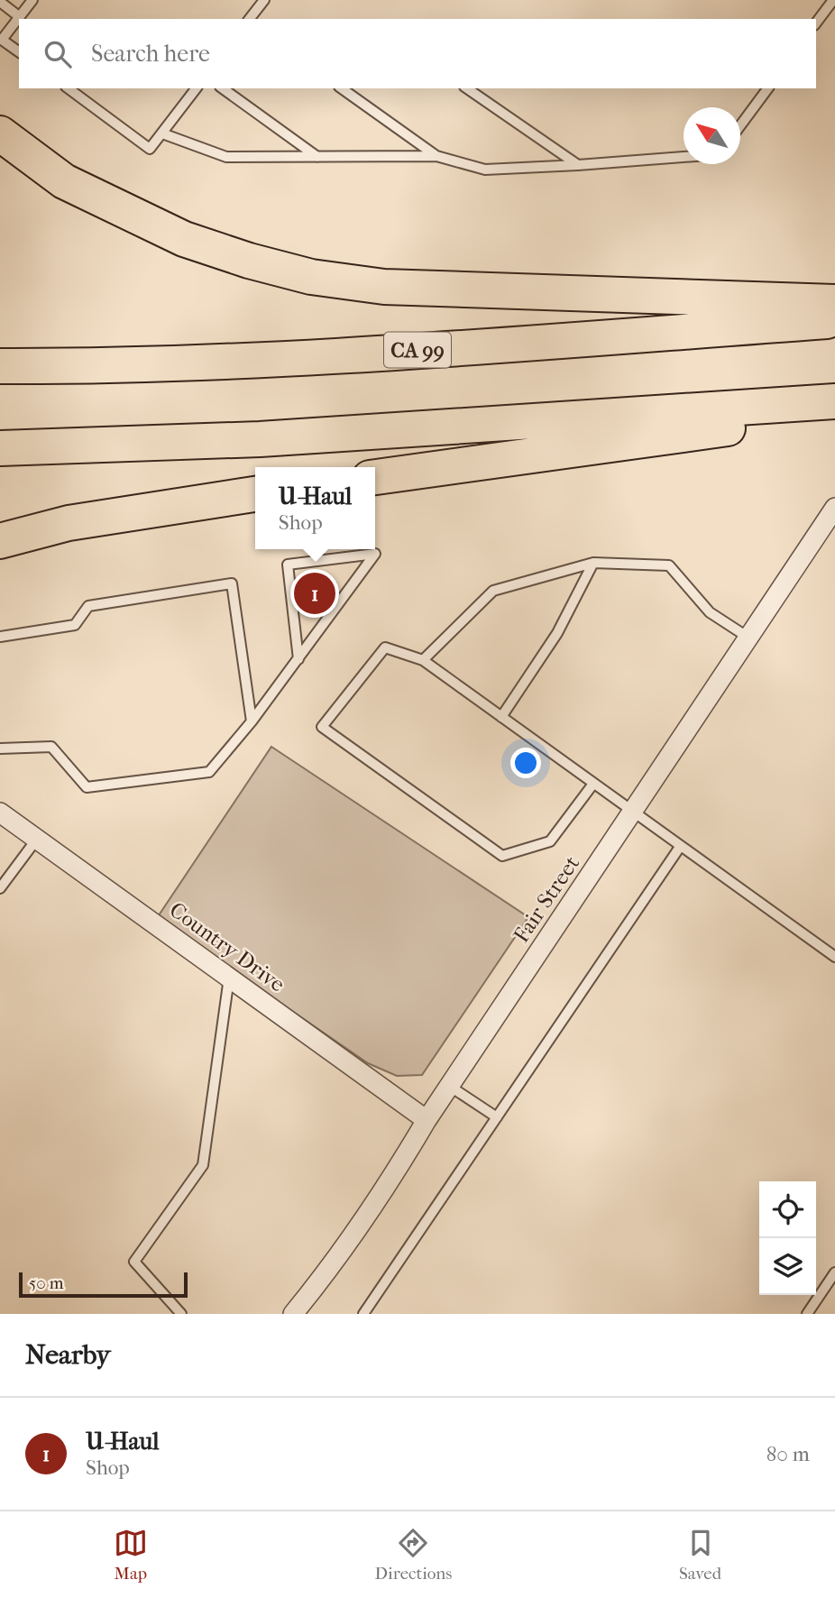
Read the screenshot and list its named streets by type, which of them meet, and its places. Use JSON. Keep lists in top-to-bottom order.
{
  "streets": {
    "highway": ["CA 99"],
    "street": ["Fair Street", "Country Drive"]
  },
  "crossings": [
    ["Fair Street", "Country Drive"]
  ],
  "scale_bar": "50 m",
  "north": "top left",
  "page": {
    "search": "Search here",
    "popup": ["U-Haul", "Shop"],
    "pins": "1",
    "scale": "50 m",
    "heading": "Nearby",
    "list": [
      {
        "mark": "1",
        "name": "U-Haul",
        "note": "Shop",
        "value": "80 m"
      }
    ],
    "nav": ["Map", "Directions", "Saved"]
  }
}
